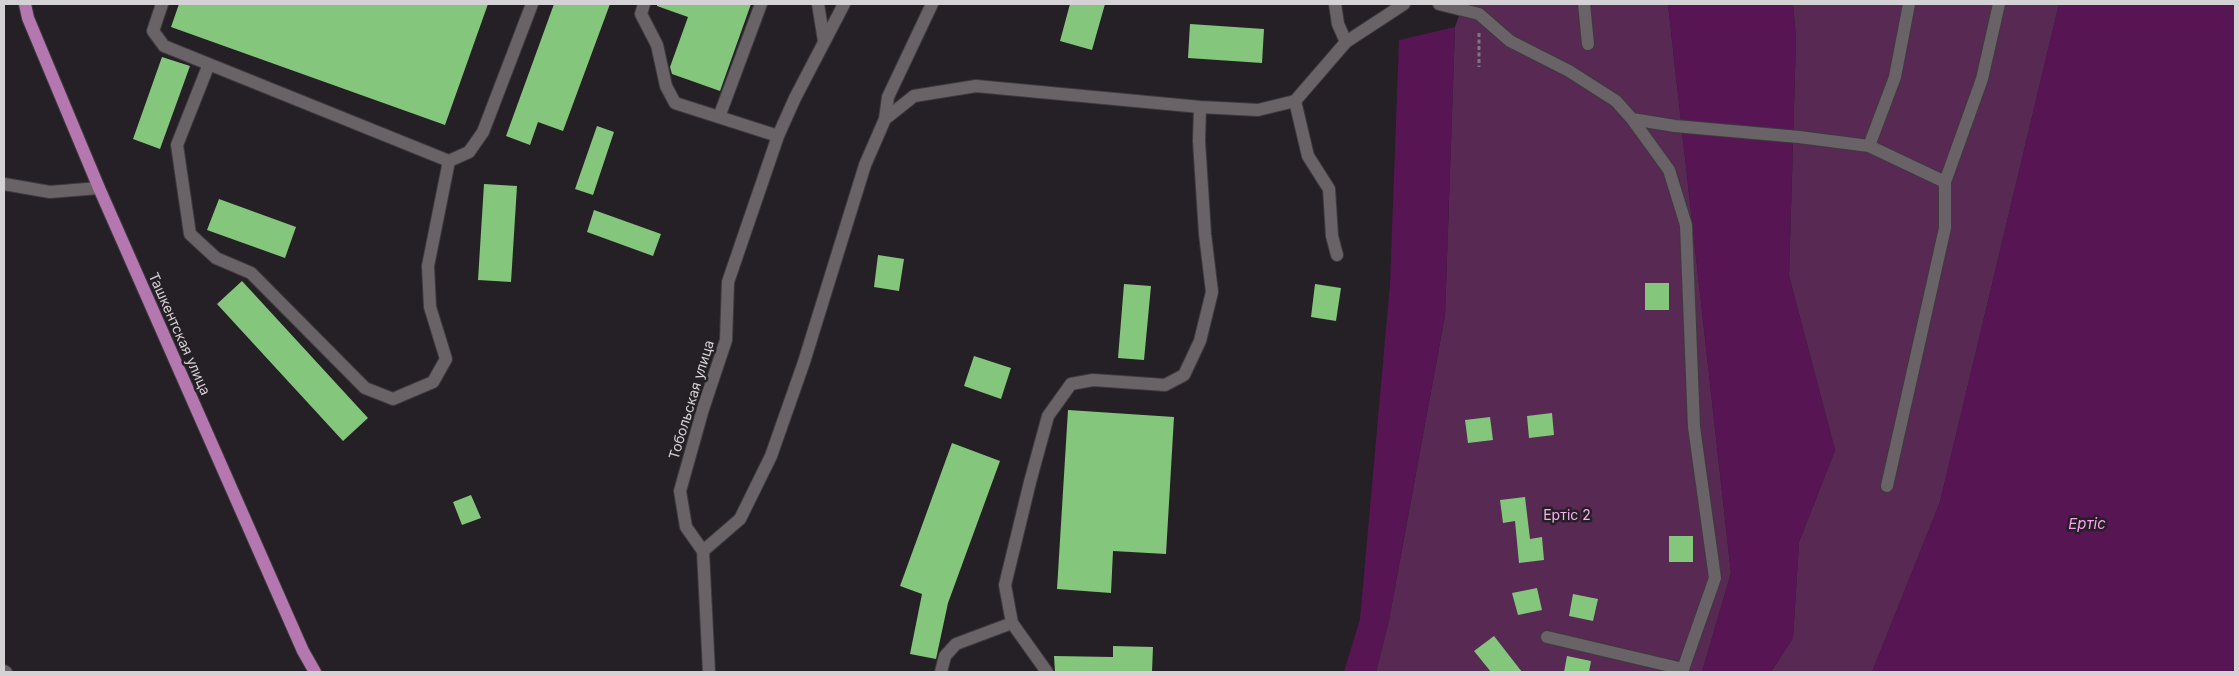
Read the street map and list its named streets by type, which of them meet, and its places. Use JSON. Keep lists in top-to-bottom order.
{
  "streets": {
    "main road": ["Ташкентская улица"],
    "street": ["Тобольская улица"]
  },
  "water": ["Ертіс"],
  "parks": ["Ертіс 2"]
}
